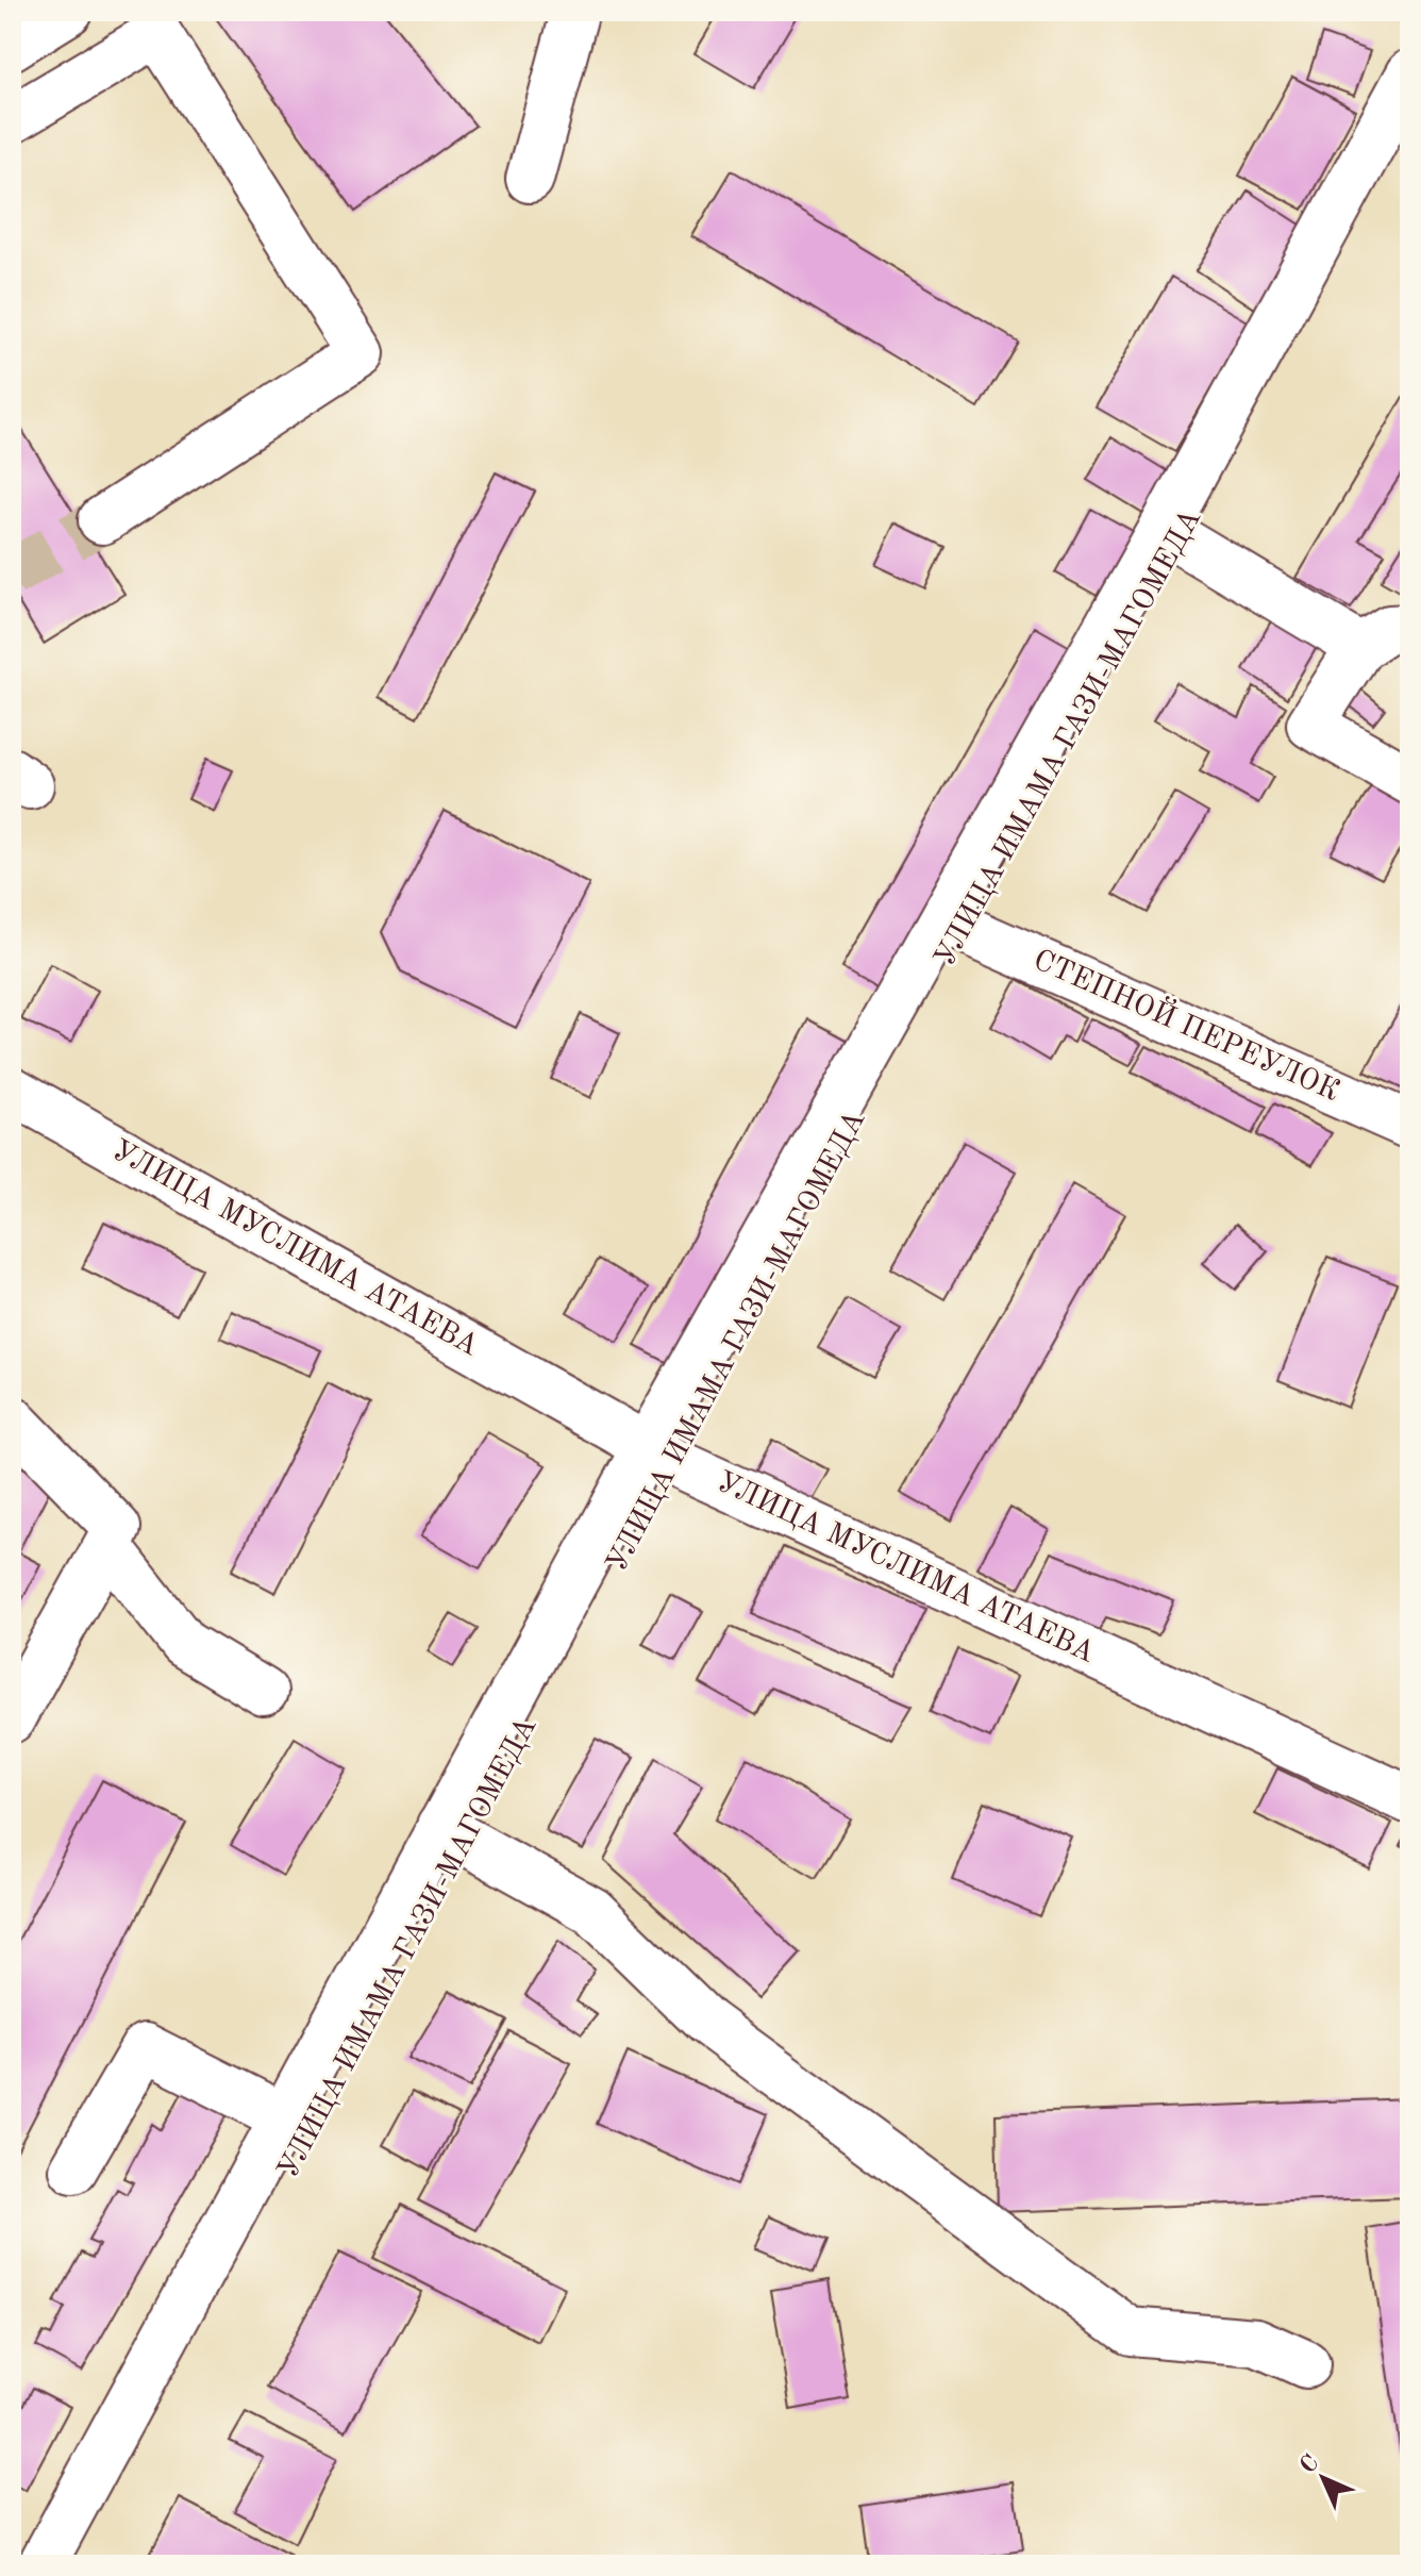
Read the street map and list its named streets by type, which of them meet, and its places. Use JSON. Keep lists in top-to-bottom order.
{
  "streets": {
    "main road": ["УЛИЦА ИМАМА ГАЗИ-МАГОМЕДА", "СТЕПНОЙ ПЕРЕУЛОК", "УЛИЦА МУСЛИМА АТАЕВА"]
  },
  "crossings": [
    ["УЛИЦА ИМАМА ГАЗИ-МАГОМЕДА", "СТЕПНОЙ ПЕРЕУЛОК"],
    ["УЛИЦА ИМАМА ГАЗИ-МАГОМЕДА", "УЛИЦА МУСЛИМА АТАЕВА"]
  ],
  "north": "top left"
}
